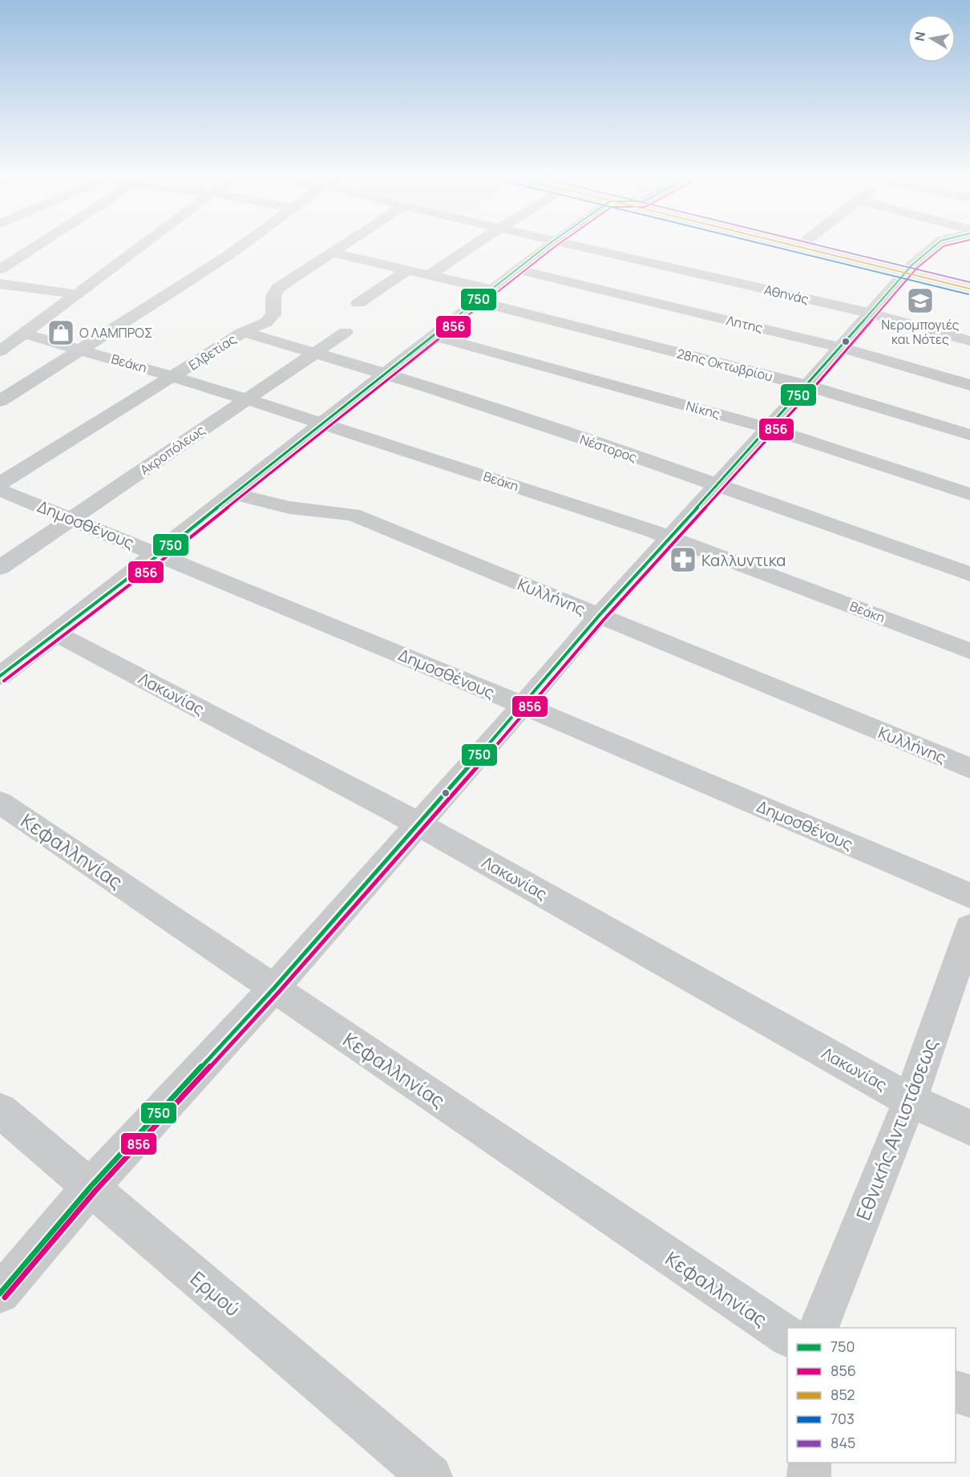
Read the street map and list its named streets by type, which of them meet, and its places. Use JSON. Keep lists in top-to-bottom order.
{
  "streets": {
    "street": [
      "Αθηνάς",
      "Λητης",
      "Ελβετίας",
      "Βεάκη",
      "28ης Οκτωβρίου",
      "Νίκης",
      "Νέστορος",
      "Ακροπόλεως",
      "Δημοσθένους",
      "Κυλλήνης",
      "Λακωνίας",
      "Κεφαλληνίας",
      "Εθνικής Αντιστάσεως",
      "Ερμού"
    ]
  },
  "crossings": [
    ["Ελβετίας", "Βεάκη"],
    ["Ελβετίας", "28ης Οκτωβρίου"],
    ["Ελβετίας", "Νέστορος"],
    ["Βεάκη", "Ακροπόλεως"],
    ["Νέστορος", "Ακροπόλεως"],
    ["Ακροπόλεως", "Δημοσθένους"],
    ["Λακωνίας", "Εθνικής Αντιστάσεως"]
  ],
  "places": {
    "school or university": ["Νερομπογιές και Νότες"],
    "shop": ["Ο ΛΑΜΠΡΟΣ"],
    "pharmacy": ["Καλλυντικα"]
  },
  "lines": [
    "transit line 750",
    "transit line 856",
    "transit line 852",
    "transit line 703",
    "transit line 845"
  ],
  "legend": [
    "750",
    "856",
    "852",
    "703",
    "845"
  ],
  "north": "left"
}
